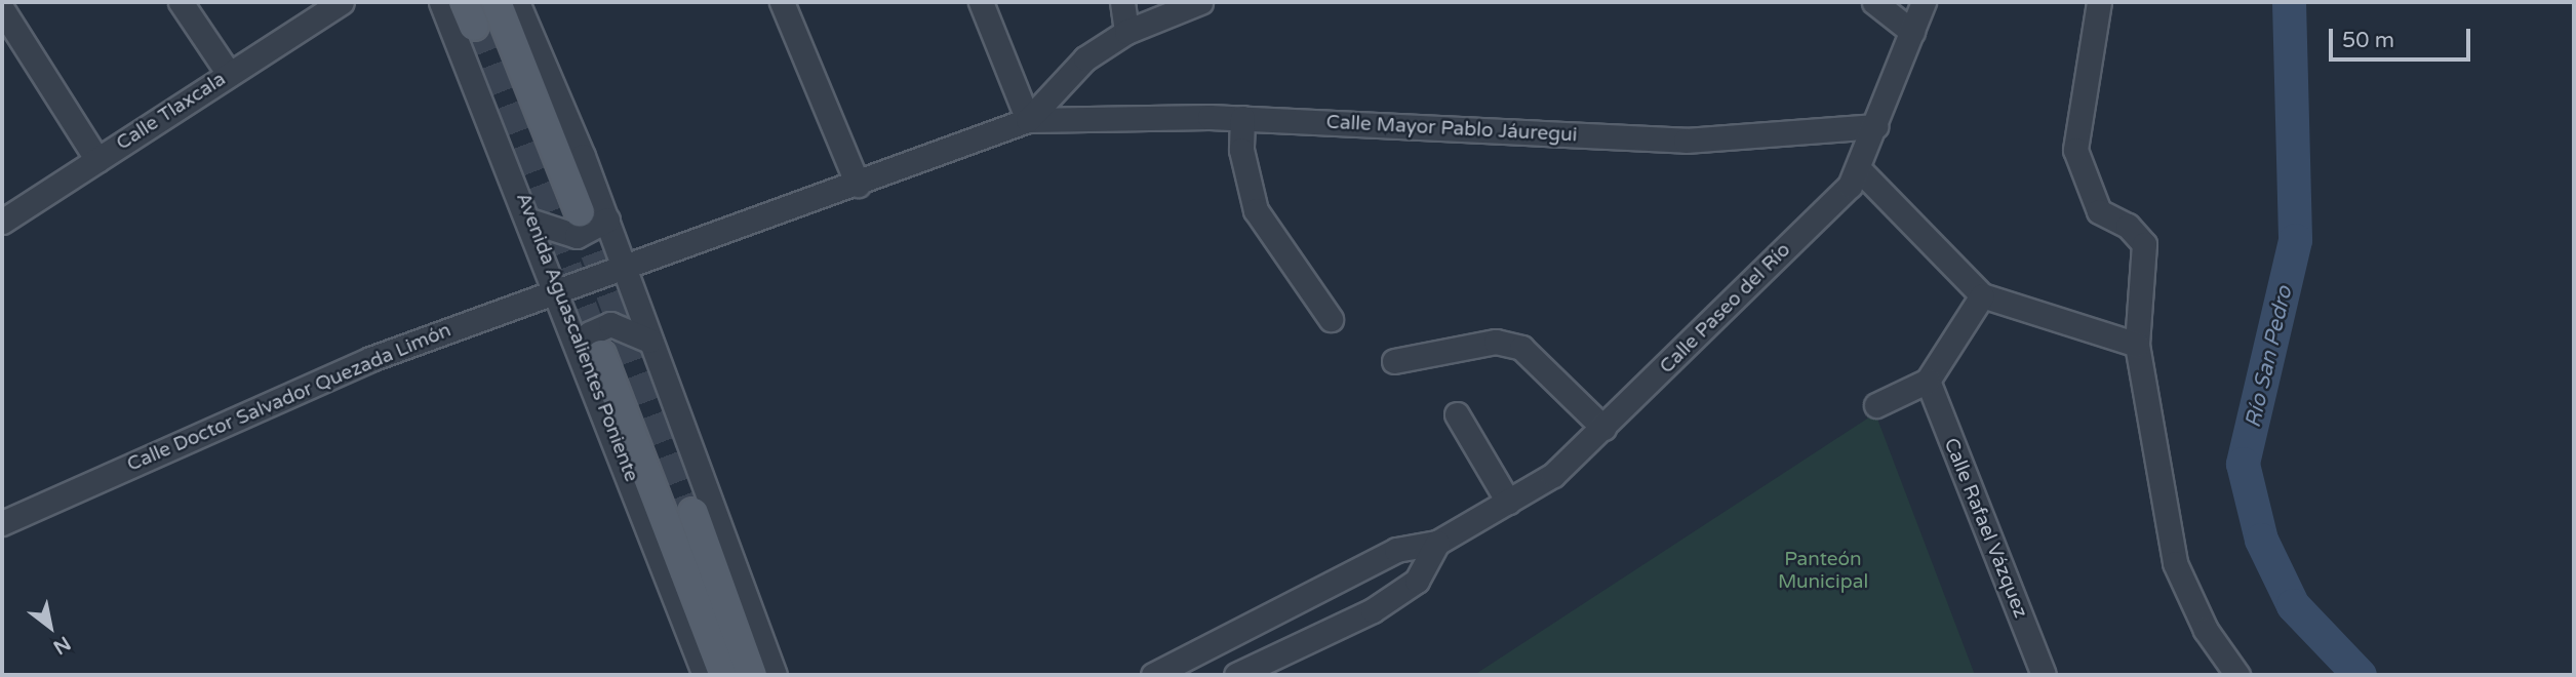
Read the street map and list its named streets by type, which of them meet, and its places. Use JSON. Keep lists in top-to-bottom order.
{
  "streets": {
    "main road": ["Avenida Aguascalientes Poniente"],
    "street": [
      "Calle Tlaxcala",
      "Calle Mayor Pablo Jáuregui",
      "Calle Paseo del Río",
      "Calle Doctor Salvador Quezada Limón",
      "Calle Rafael Vázquez"
    ]
  },
  "crossings": [
    ["Calle Mayor Pablo Jáuregui", "Calle Paseo del Río"],
    ["Calle Mayor Pablo Jáuregui", "Calle Doctor Salvador Quezada Limón"],
    ["Avenida Aguascalientes Poniente", "Calle Doctor Salvador Quezada Limón"]
  ],
  "water": ["Río San Pedro"],
  "parks": ["Panteón Municipal"],
  "scale_bar": "50 m",
  "north": "bottom right"
}
